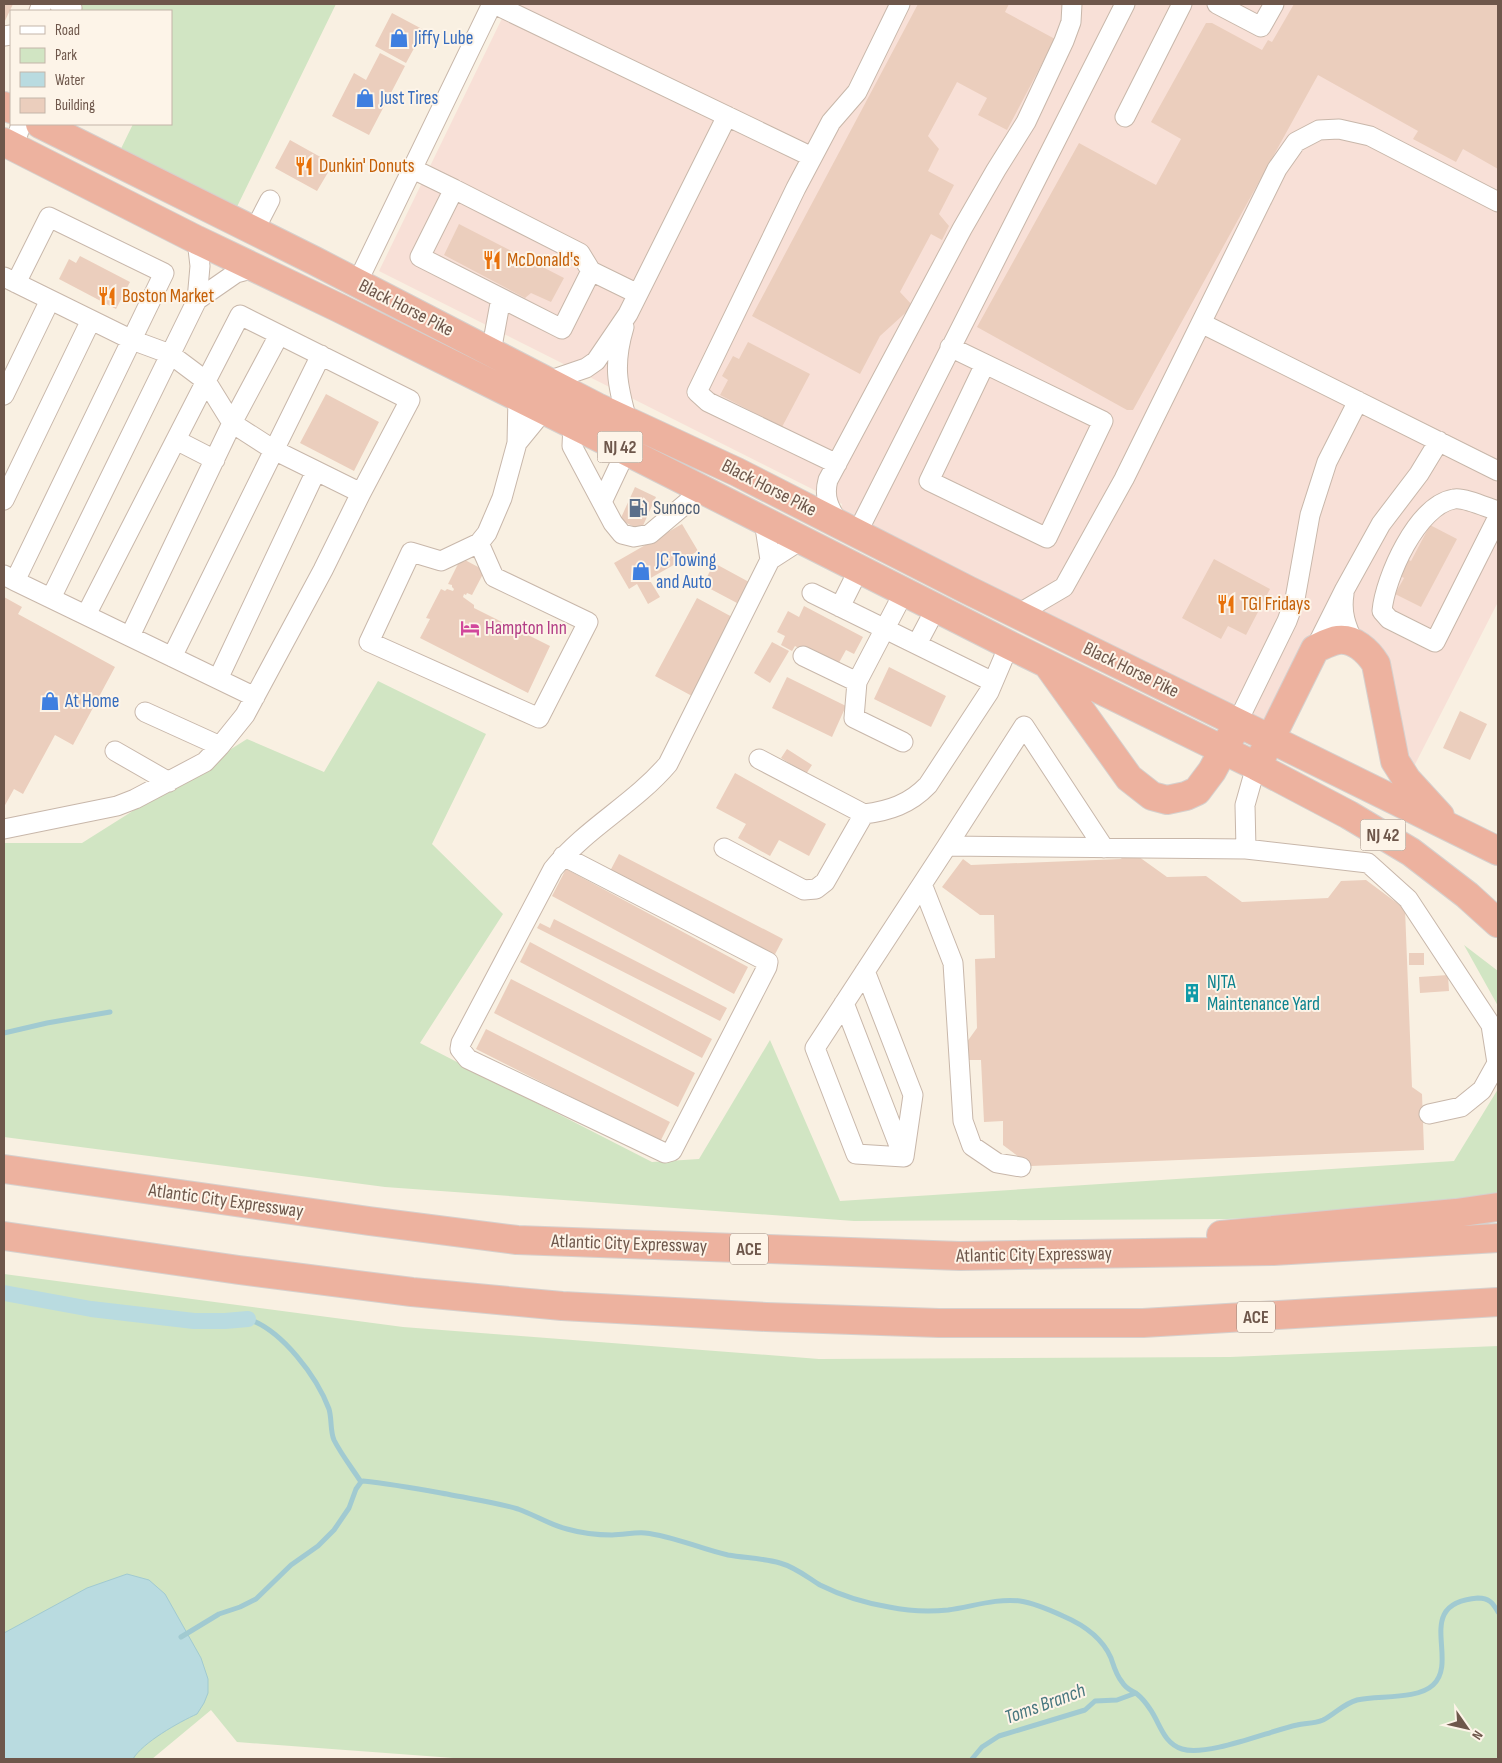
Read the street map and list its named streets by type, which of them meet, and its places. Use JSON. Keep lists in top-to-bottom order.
{
  "streets": {
    "highway": [
      "Black Horse Pike",
      "NJ 42",
      "Atlantic City Expressway",
      "ACE"
    ]
  },
  "crossings": [
    ["Black Horse Pike", "NJ 42"]
  ],
  "water": ["Toms Branch"],
  "places": {
    "shop": [
      "Jiffy Lube",
      "Just Tires",
      "JC Towing and Auto",
      "At Home"
    ],
    "restaurant": [
      "Dunkin' Donuts",
      "McDonald's",
      "Boston Market",
      "TGI Fridays"
    ],
    "fuel station": ["Sunoco"],
    "hotel": ["Hampton Inn"],
    "building": ["NJTA Maintenance Yard"]
  },
  "legend": [
    "Road",
    "Park",
    "Water",
    "Building"
  ],
  "north": "bottom right"
}
